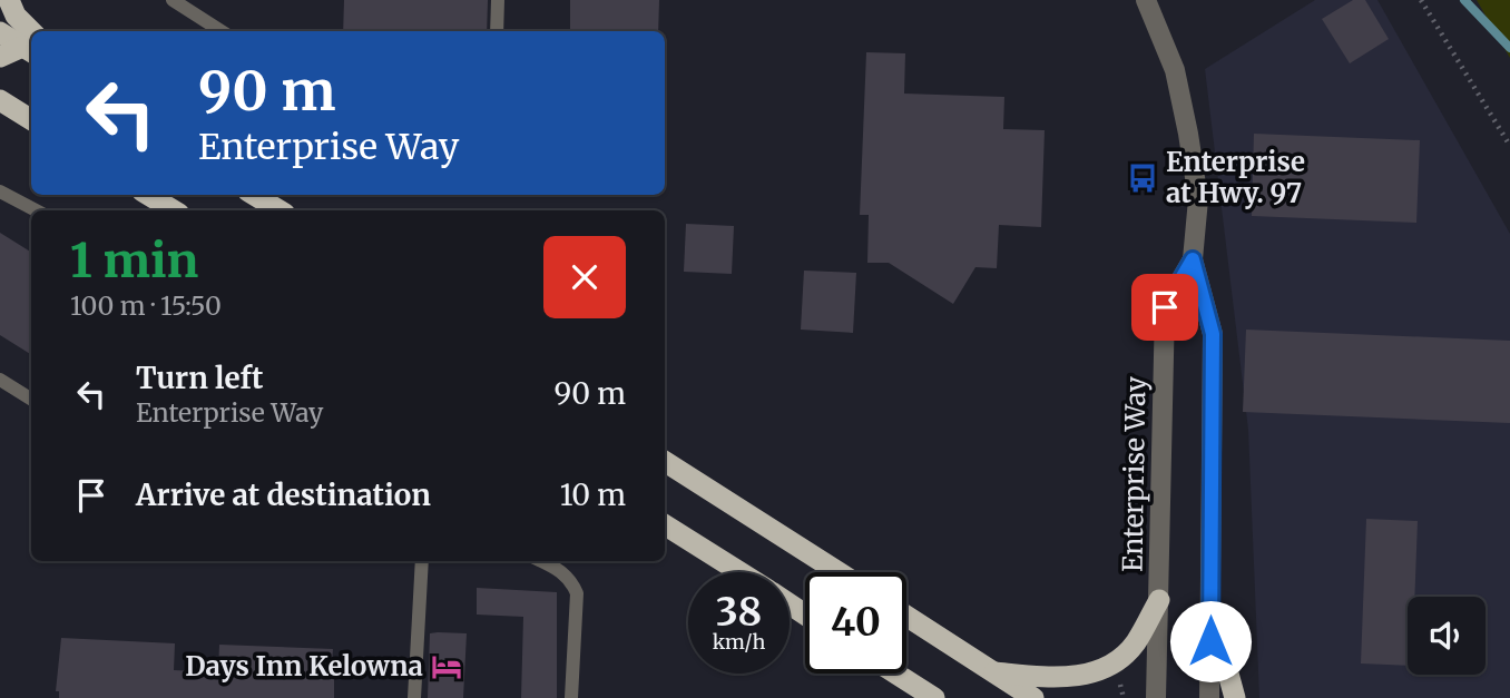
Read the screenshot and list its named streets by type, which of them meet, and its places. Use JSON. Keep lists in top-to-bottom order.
{
  "streets": {
    "street": ["Enterprise Way"]
  },
  "places": {
    "bus stop": ["Enterprise at Hwy. 97"],
    "hotel": ["Days Inn Kelowna"]
  },
  "page": {
    "turn": ["90 m", "Enterprise Way"],
    "heading": ["1 min", "100 m · 15:50"],
    "list": [
      {
        "name": "Turn left",
        "note": "Enterprise Way",
        "value": "90 m"
      },
      {
        "name": "Arrive at destination",
        "value": "10 m"
      }
    ],
    "speed": "38 km/h",
    "limit": "40"
  }
}
